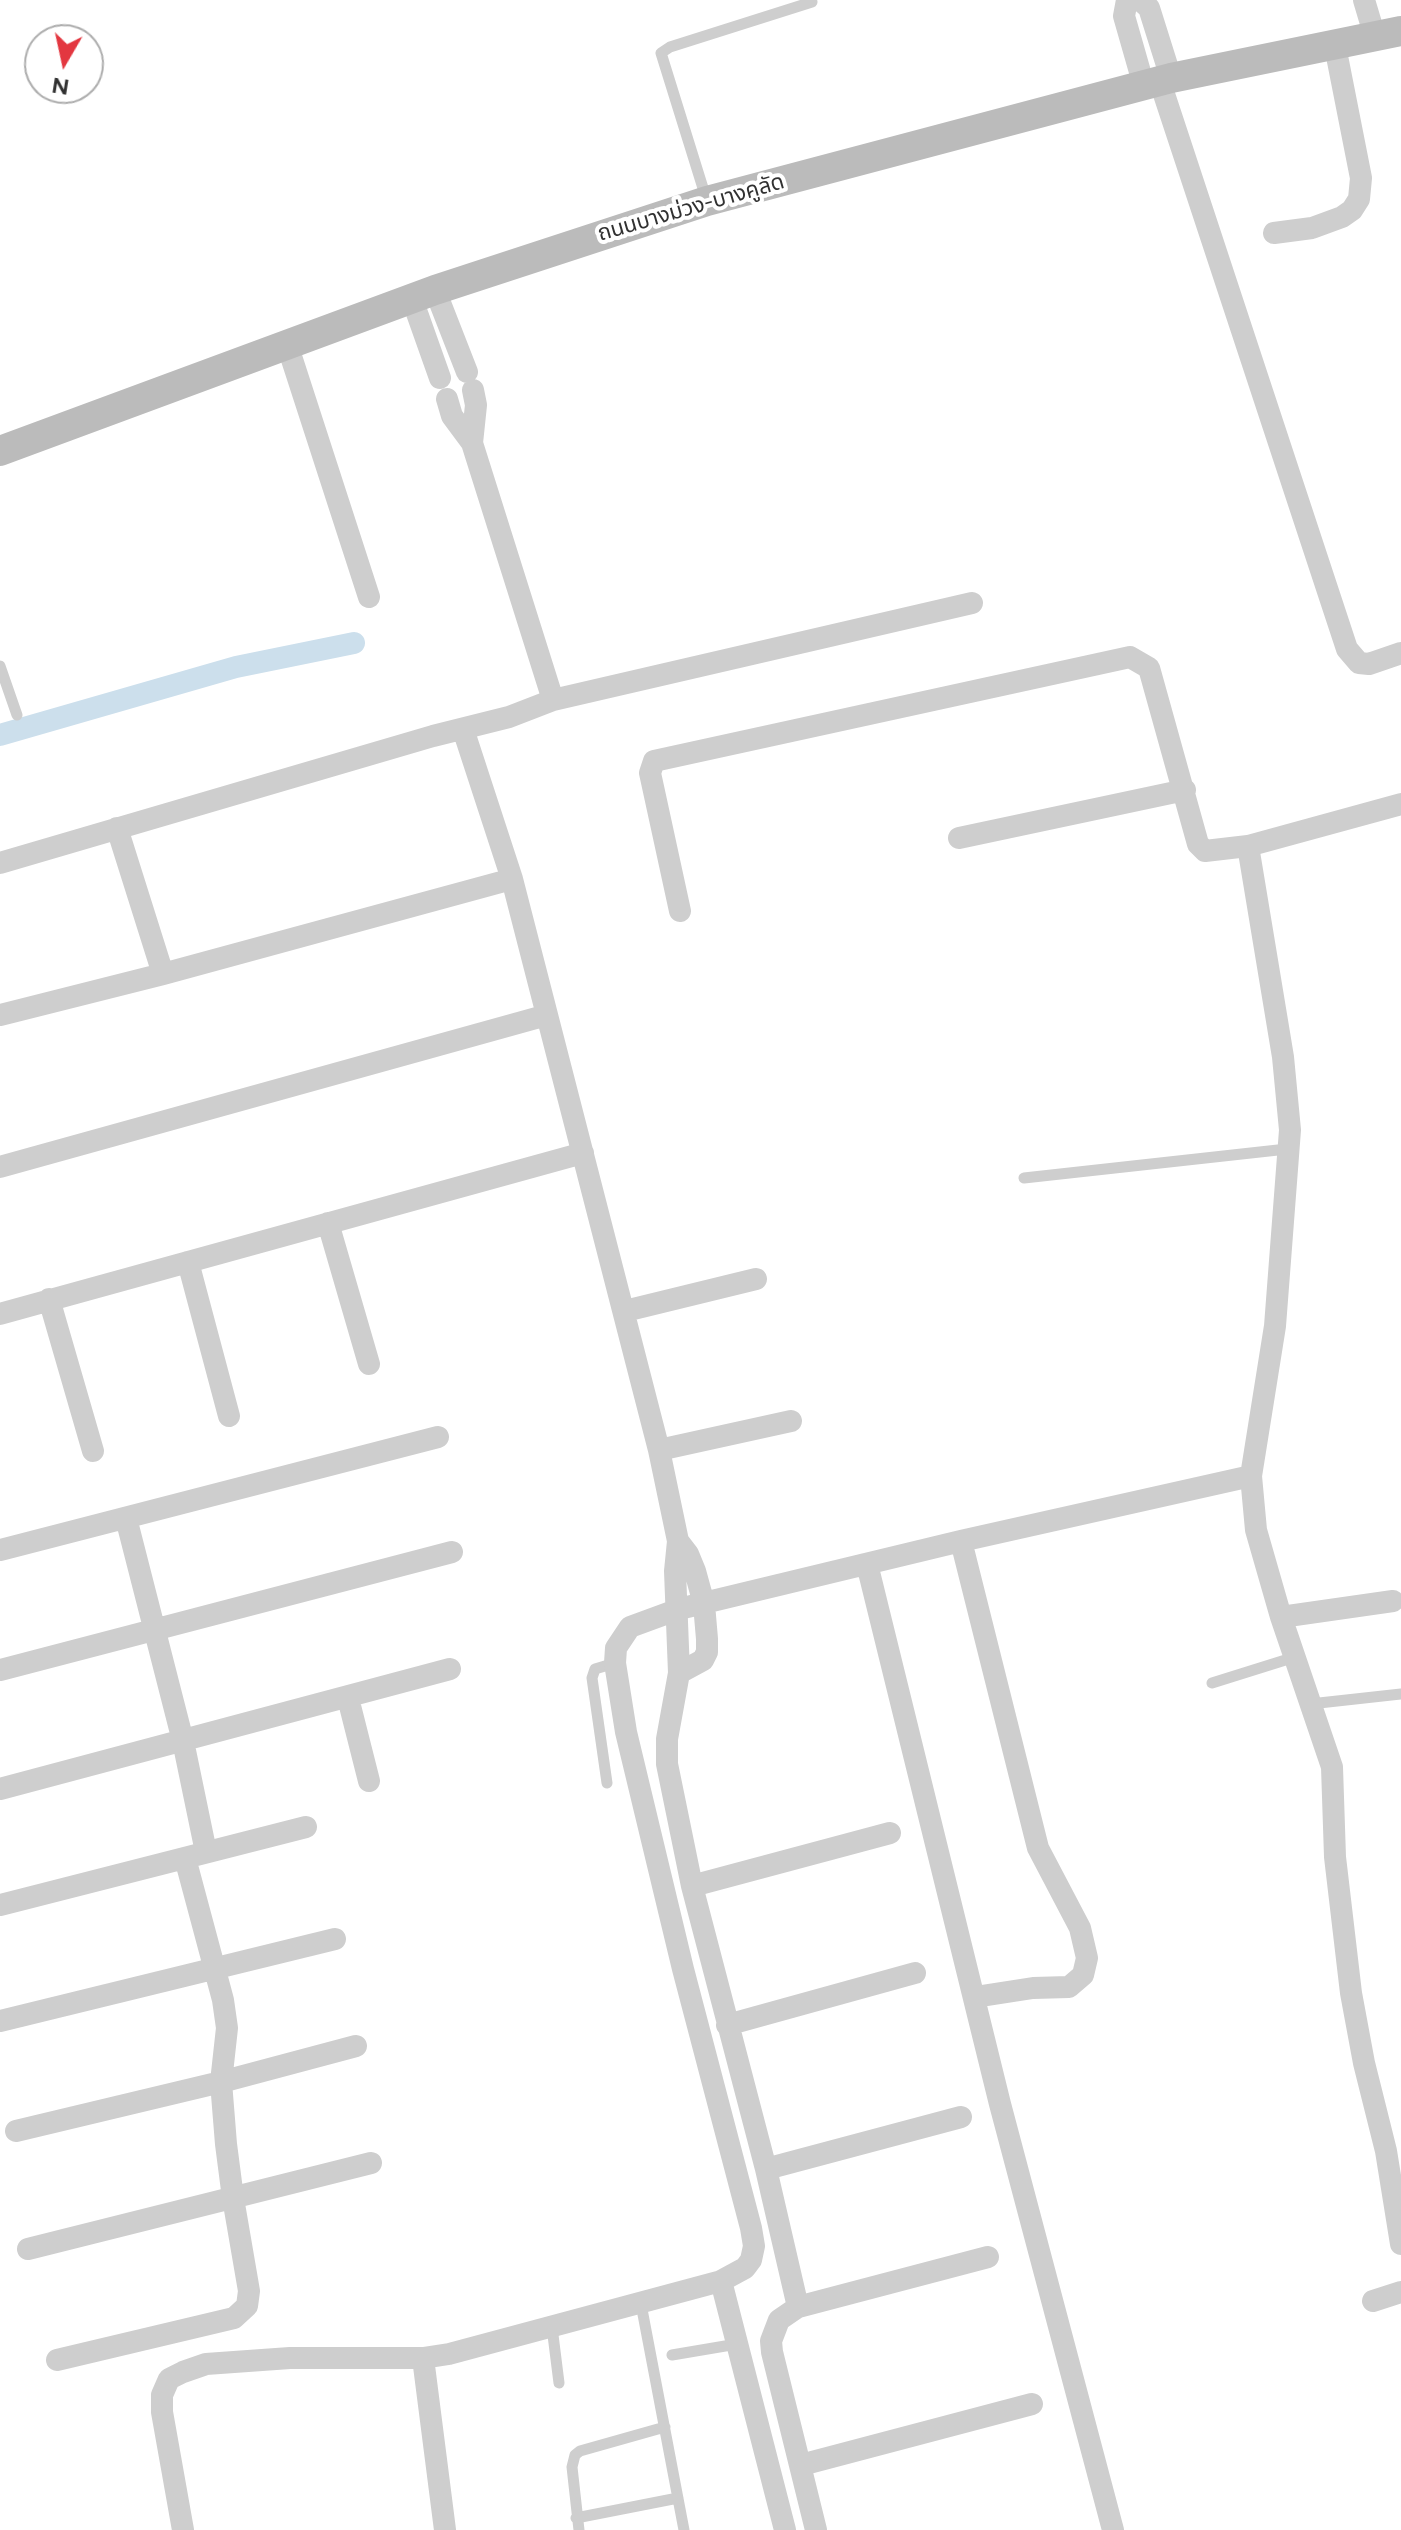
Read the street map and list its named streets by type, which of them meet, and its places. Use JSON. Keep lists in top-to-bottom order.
{
  "streets": {
    "street": ["ถนนบางม่วง-บางคูลัด"]
  },
  "north": "bottom"
}
